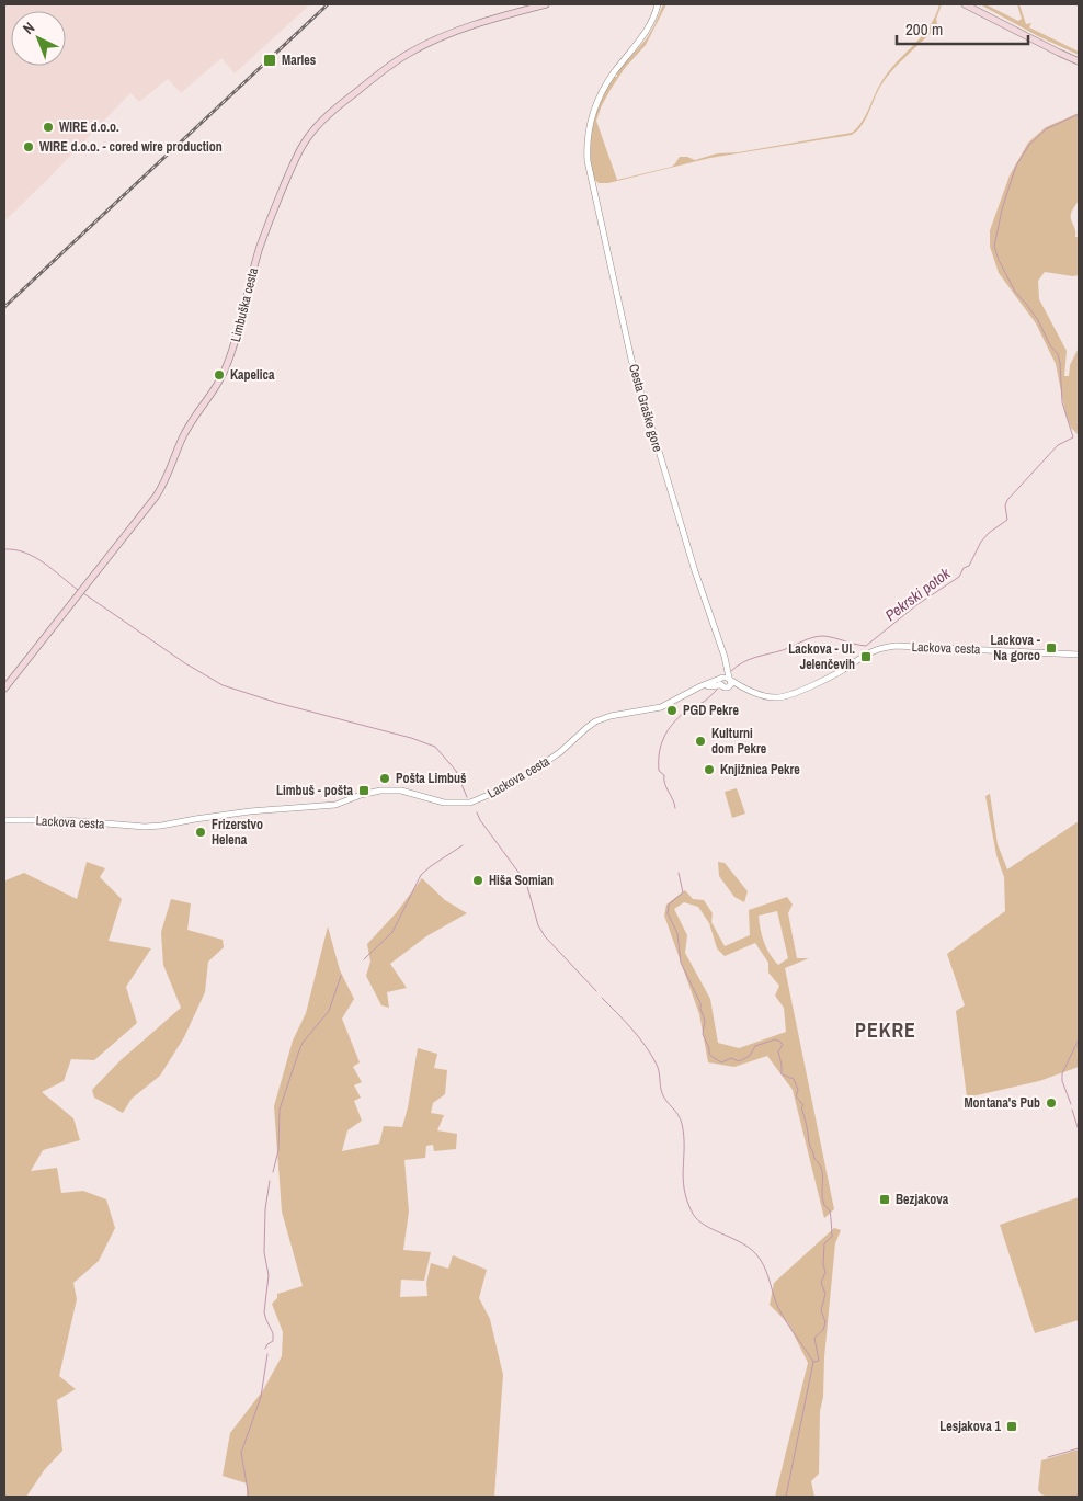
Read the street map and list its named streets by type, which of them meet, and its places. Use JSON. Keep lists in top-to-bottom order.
{
  "streets": {
    "main road": ["Limbuška cesta"],
    "street": ["Cesta Graške gore", "Lackova cesta"]
  },
  "crossings": [
    ["Cesta Graške gore", "Lackova cesta"]
  ],
  "districts": ["PEKRE"],
  "water": ["Pekrski potok"],
  "places": {
    "transit": [
      "Marles",
      "Lackova - Na gorco",
      "Lackova - Ul. Jelenčevih",
      "Limbuš - pošta",
      "Bezjakova",
      "Lesjakova 1"
    ],
    "other": [
      "WIRE d.o.o.",
      "WIRE d.o.o. - cored wire production",
      "Kapelica",
      "PGD Pekre",
      "Kulturni dom Pekre",
      "Knjižnica Pekre",
      "Pošta Limbuš",
      "Frizerstvo Helena",
      "Hiša Somian",
      "Montana's Pub"
    ]
  },
  "scale_bar": "200 m",
  "north": "top left"
}
